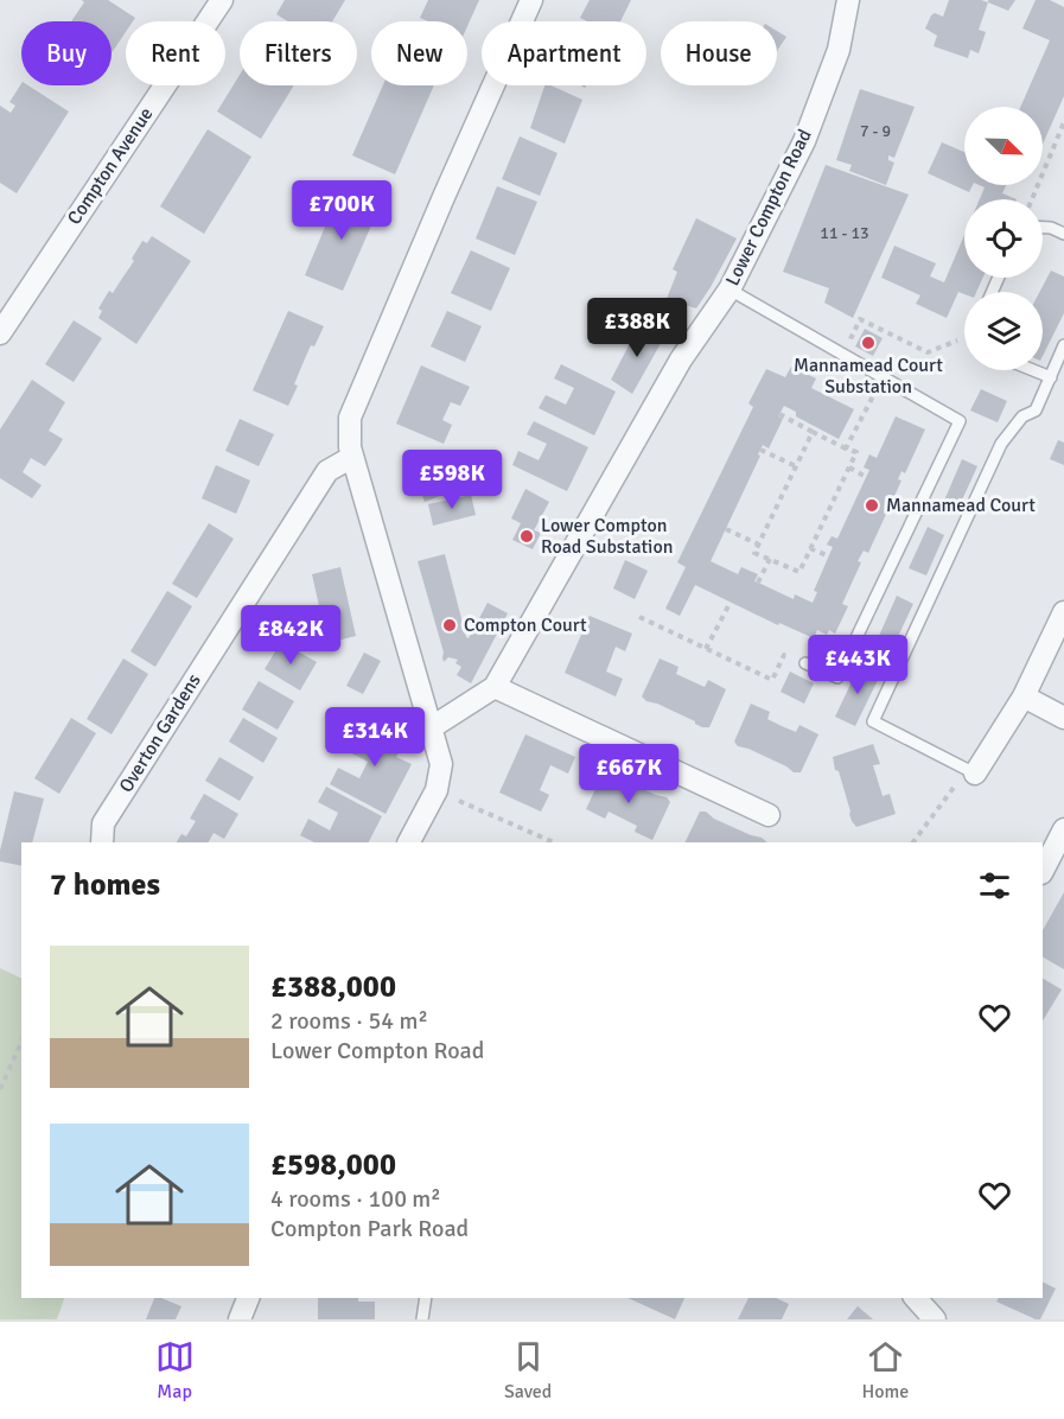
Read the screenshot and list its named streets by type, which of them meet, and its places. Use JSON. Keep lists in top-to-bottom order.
{
  "streets": {
    "street": ["Compton Avenue", "Lower Compton Road", "Overton Gardens"]
  },
  "places": [
    "Mannamead Court Substation",
    "Mannamead Court",
    "Lower Compton Road Substation",
    "Compton Court"
  ],
  "house_numbers": ["7 - 9", "11 - 13"],
  "north": "bottom right",
  "page": {
    "chip": [
      "Buy",
      "Rent",
      "Filters",
      "New",
      "Apartment",
      "House"
    ],
    "price": [
      "£700K",
      "£388K",
      "£598K",
      "£842K",
      "£443K",
      "£314K",
      "£667K"
    ],
    "heading": "7 homes",
    "list": [
      {
        "name": "£388,000",
        "note": "2 rooms · 54 m² · Lower Compton Road"
      },
      {
        "name": "£598,000",
        "note": "4 rooms · 100 m² · Compton Park Road"
      }
    ],
    "tabs": ["Map", "Saved", "Home"]
  }
}
